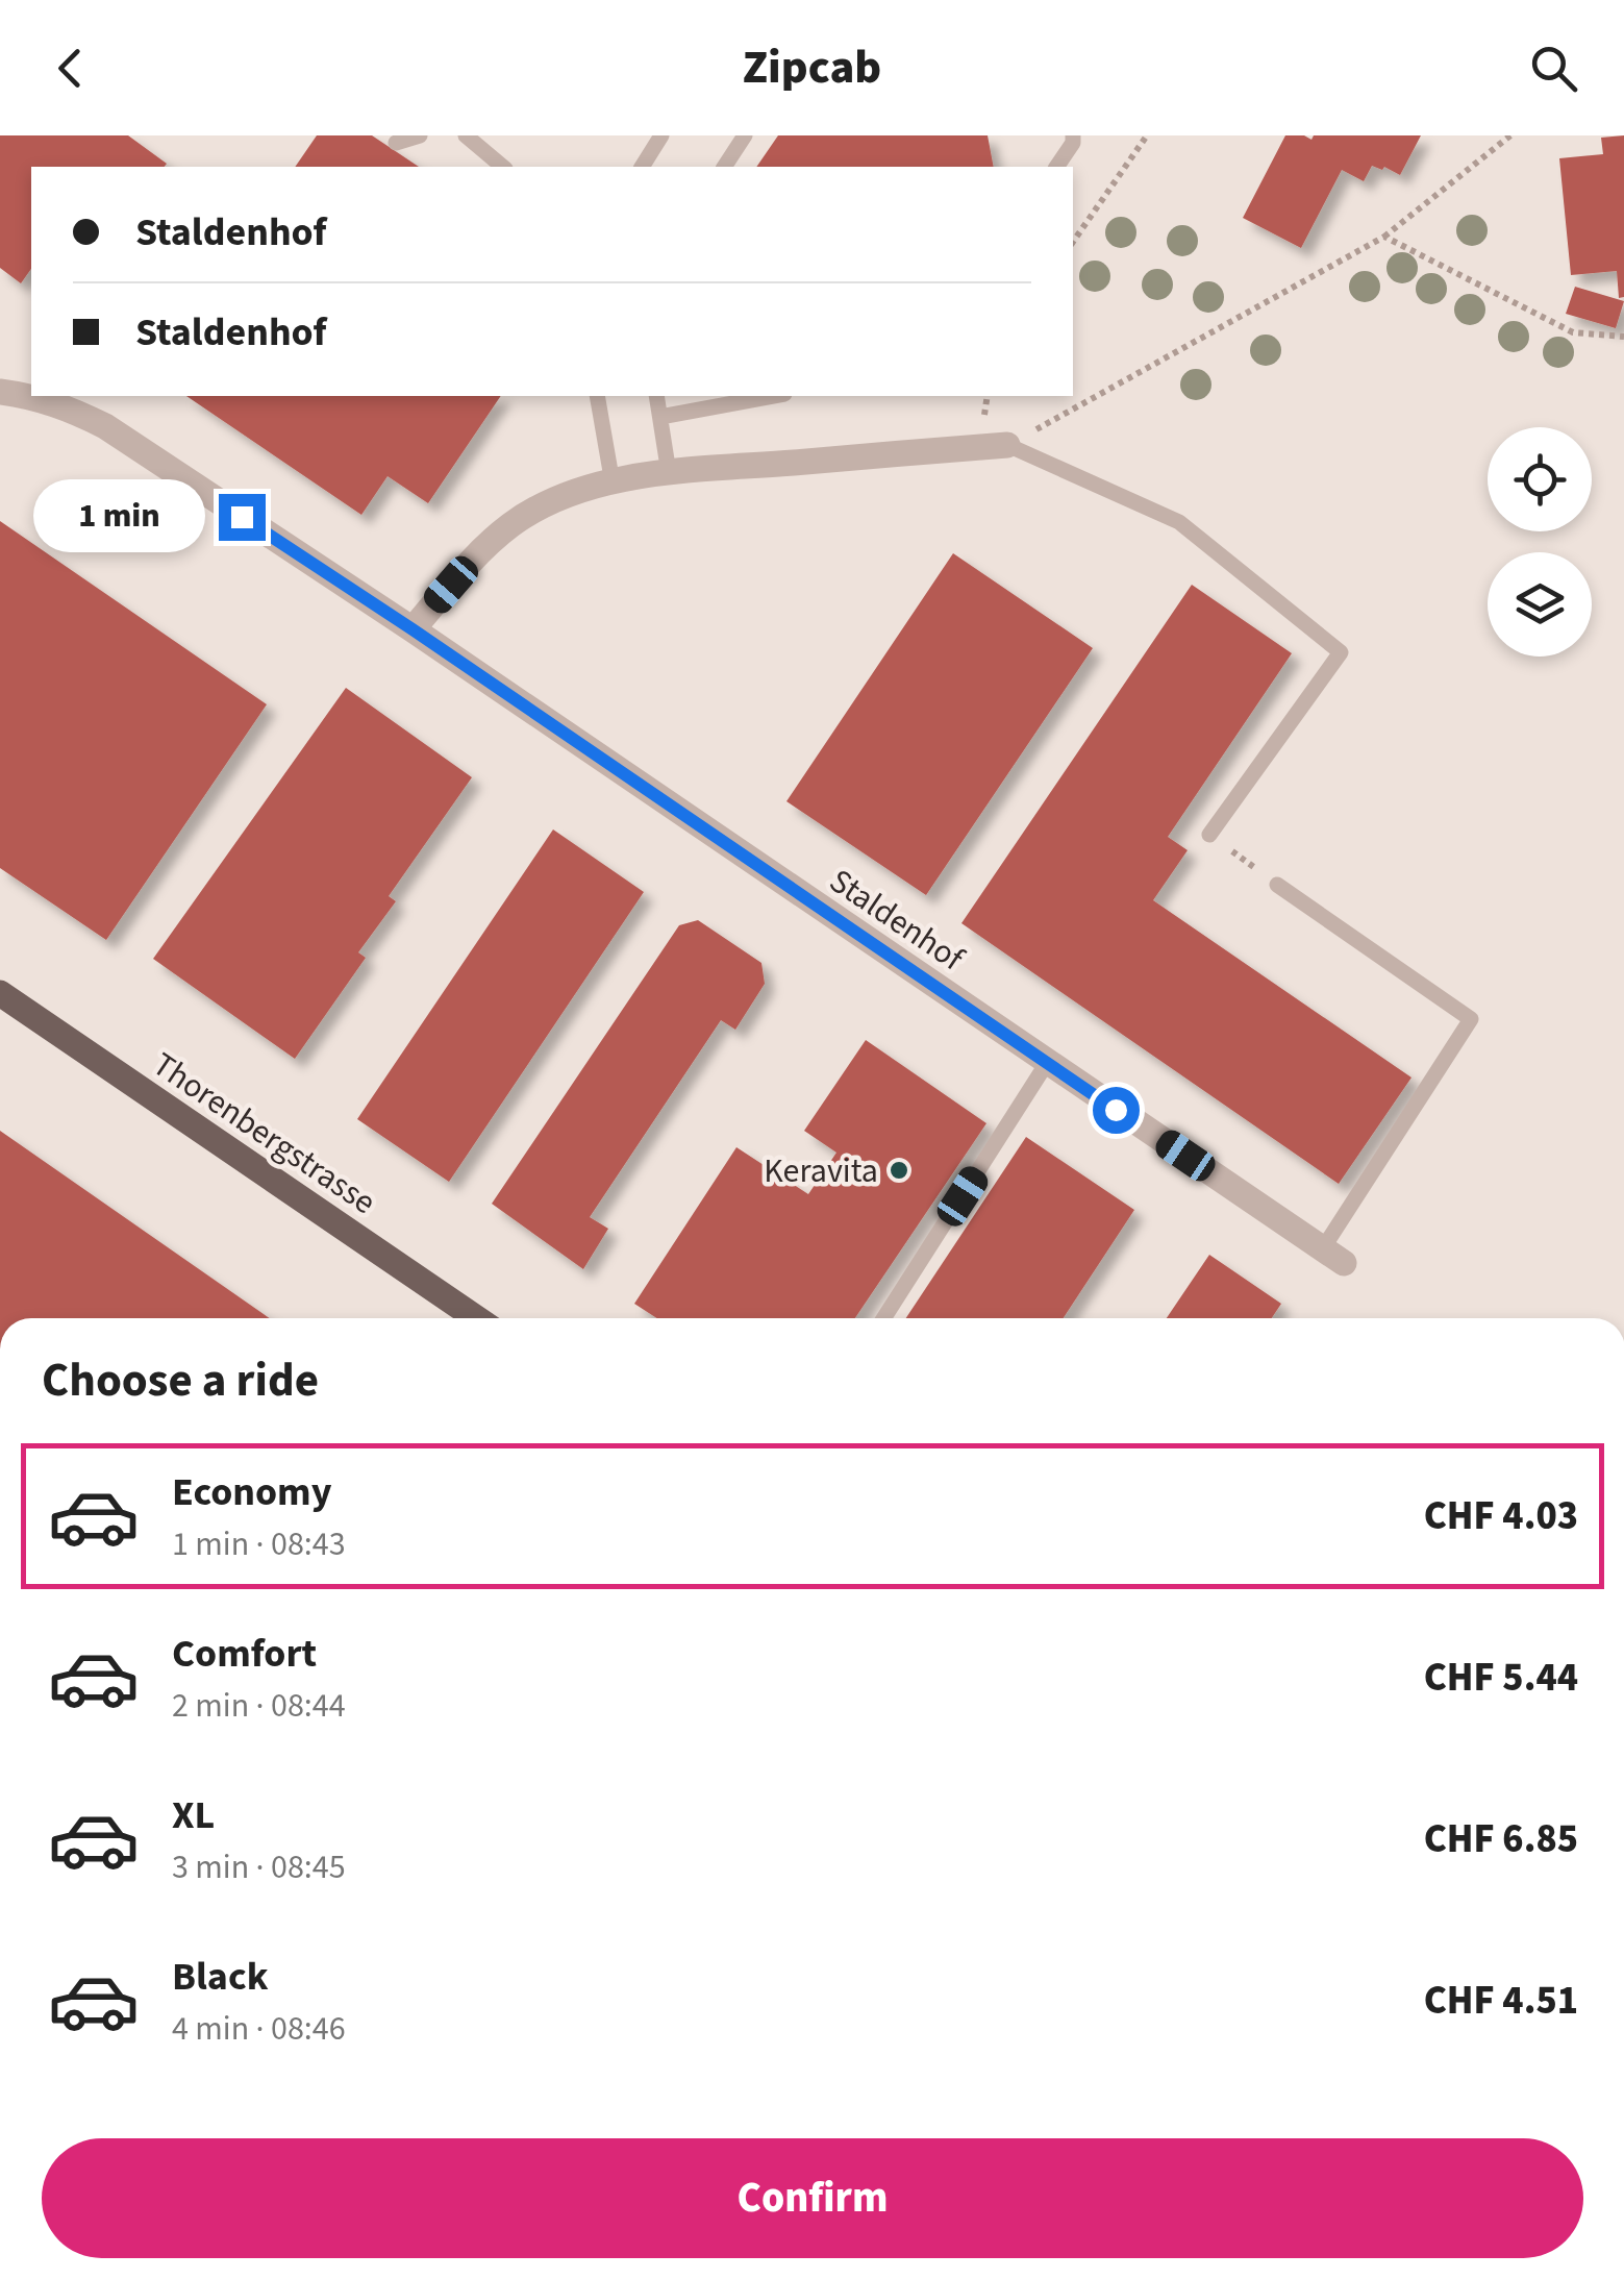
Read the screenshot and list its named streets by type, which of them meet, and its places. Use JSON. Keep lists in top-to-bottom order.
{
  "streets": {
    "main road": ["Thorenbergstrasse"],
    "street": ["Staldenhof"]
  },
  "places": ["Keravita"],
  "page": {
    "header": "Zipcab",
    "banner": ["Staldenhof", "Staldenhof"],
    "bubble": "1 min",
    "heading": "Choose a ride",
    "list": [
      {
        "name": "Economy",
        "note": "1 min · 08:43",
        "value": "CHF 4.03"
      },
      {
        "name": "Comfort",
        "note": "2 min · 08:44",
        "value": "CHF 5.44"
      },
      {
        "name": "XL",
        "note": "3 min · 08:45",
        "value": "CHF 6.85"
      },
      {
        "name": "Black",
        "note": "4 min · 08:46",
        "value": "CHF 4.51"
      }
    ],
    "buttons": "Confirm"
  }
}
